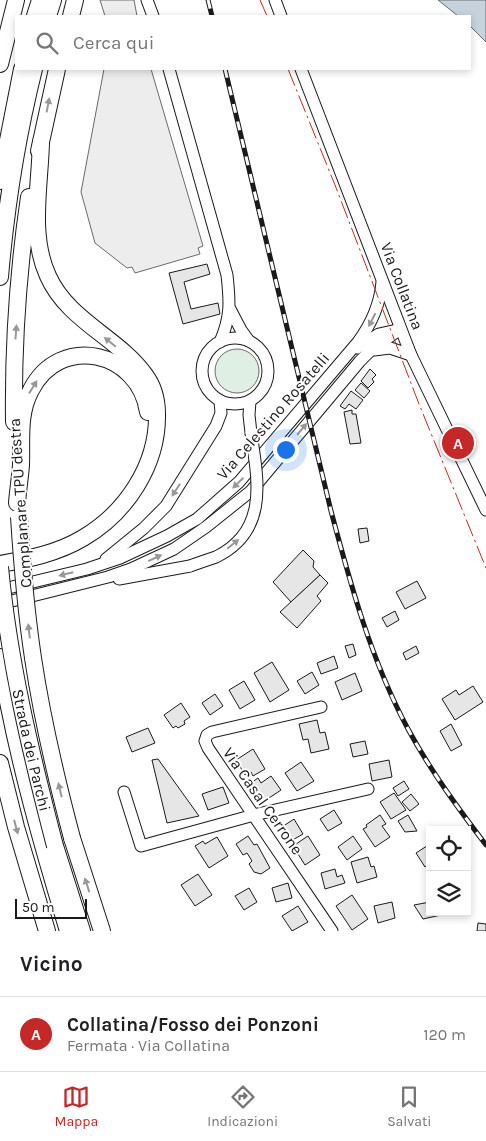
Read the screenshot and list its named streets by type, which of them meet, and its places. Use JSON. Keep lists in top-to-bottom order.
{
  "streets": {
    "highway": ["Complanare TPU destra", "Strada dei Parchi"],
    "street": ["Via Collatina", "Via Celestino Rosatelli", "Via Casal Cerrone"]
  },
  "crossings": [
    ["Via Collatina", "Via Celestino Rosatelli"]
  ],
  "scale_bar": "50 m",
  "page": {
    "search": "Cerca qui",
    "pins": "A",
    "scale": "50 m",
    "heading": "Vicino",
    "list": [
      {
        "mark": "A",
        "name": "Collatina/Fosso dei Ponzoni",
        "note": "Fermata · Via Collatina",
        "value": "120 m"
      }
    ],
    "nav": ["Mappa", "Indicazioni", "Salvati"]
  }
}
